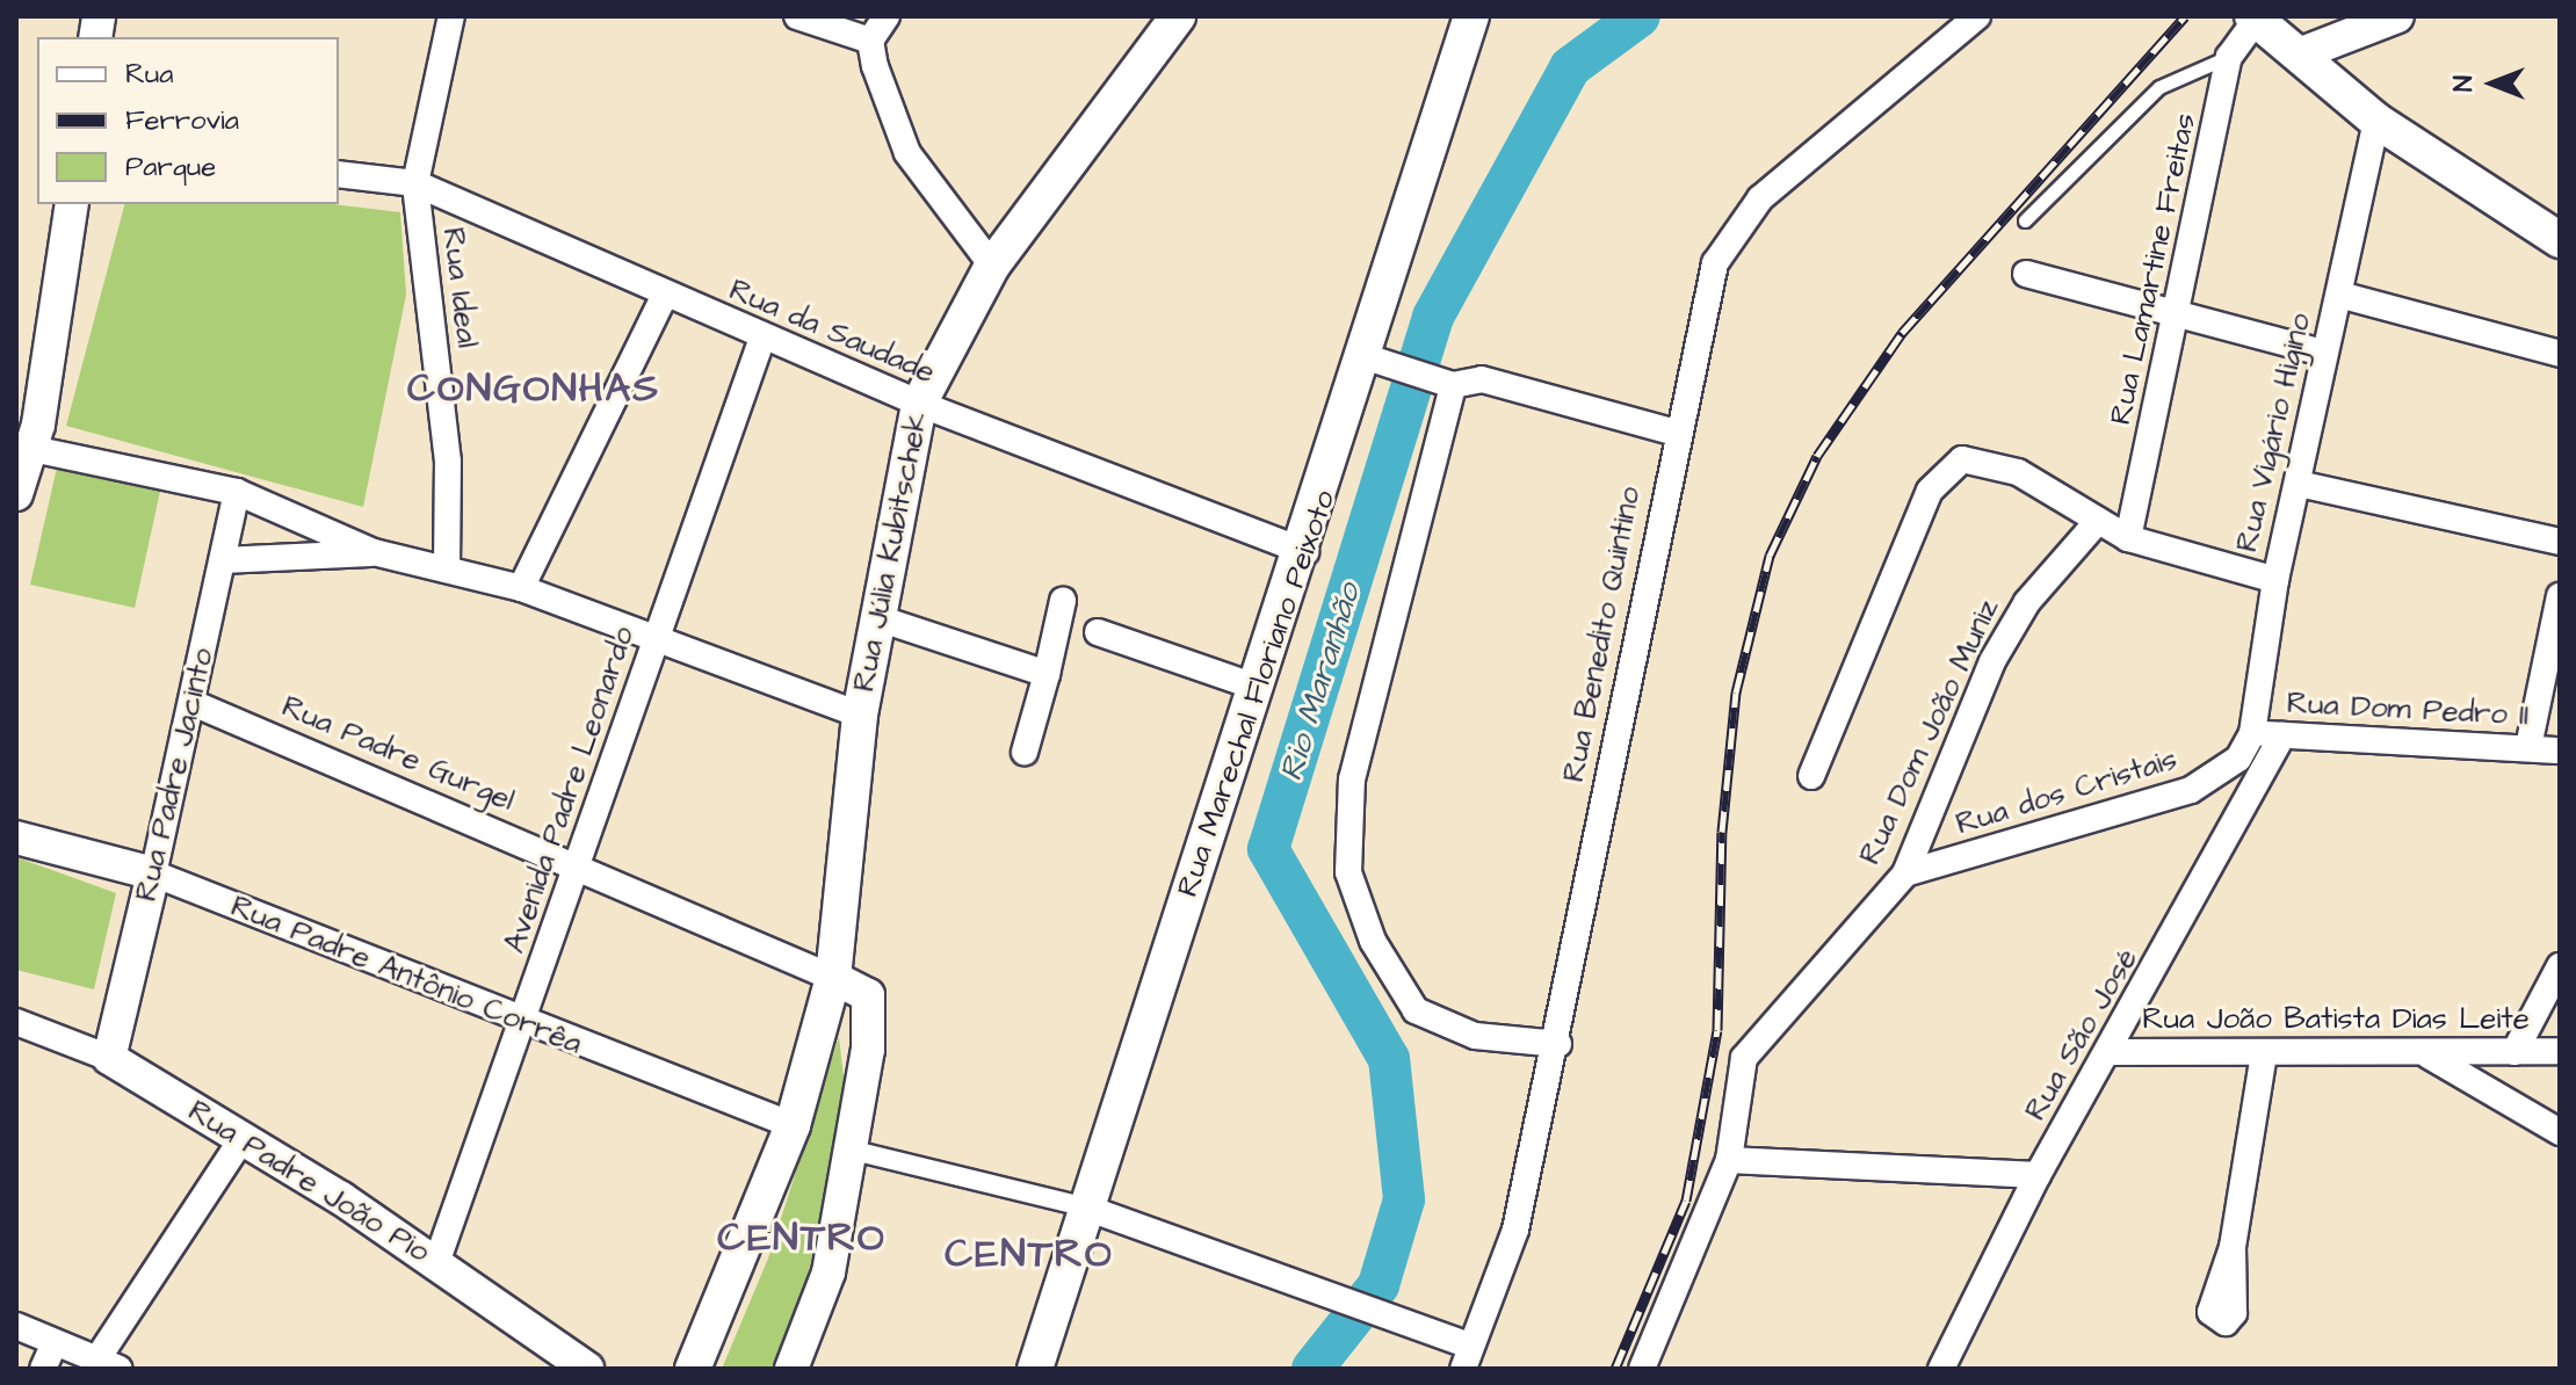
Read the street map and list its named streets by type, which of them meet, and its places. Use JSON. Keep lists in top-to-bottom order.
{
  "streets": {
    "main road": ["Rua Júlia Kubitschek", "Rua Marechal Floriano Peixoto"],
    "street": [
      "Rua Lamartine Freitas",
      "Rua Ideal",
      "Rua da Saudade",
      "Rua Vigário Higino",
      "Rua Benedito Quintino",
      "Rua Dom Pedro II",
      "Rua Dom João Muniz",
      "Rua Padre Gurgel",
      "Rua Padre Jacinto",
      "Avenida Padre Leonardo",
      "Rua dos Cristais",
      "Rua Padre Antônio Corrêa",
      "Rua João Batista Dias Leite",
      "Rua São José",
      "Rua Padre João Pio"
    ]
  },
  "crossings": [
    ["Rua Ideal", "Rua da Saudade"],
    ["Rua da Saudade", "Rua Júlia Kubitschek"],
    ["Rua da Saudade", "Rua Marechal Floriano Peixoto"],
    ["Rua da Saudade", "Avenida Padre Leonardo"],
    ["Rua Vigário Higino", "Rua Dom Pedro II"],
    ["Rua Vigário Higino", "Rua dos Cristais"],
    ["Rua Júlia Kubitschek", "Rua Padre Gurgel"],
    ["Rua Júlia Kubitschek", "Rua Padre Antônio Corrêa"],
    ["Rua Dom Pedro II", "Rua São José"],
    ["Rua Dom João Muniz", "Rua dos Cristais"],
    ["Rua Padre Gurgel", "Rua Padre Jacinto"],
    ["Rua Padre Gurgel", "Avenida Padre Leonardo"],
    ["Rua Padre Jacinto", "Rua Padre Antônio Corrêa"],
    ["Rua Padre Jacinto", "Rua Padre João Pio"],
    ["Avenida Padre Leonardo", "Rua Padre Antônio Corrêa"],
    ["Avenida Padre Leonardo", "Rua Padre João Pio"],
    ["Rua João Batista Dias Leite", "Rua São José"]
  ],
  "districts": ["CONGONHAS", "CENTRO", "CENTRO"],
  "water": ["Rio Maranhão"],
  "legend": ["Rua", "Ferrovia", "Parque"],
  "north": "left"
}
